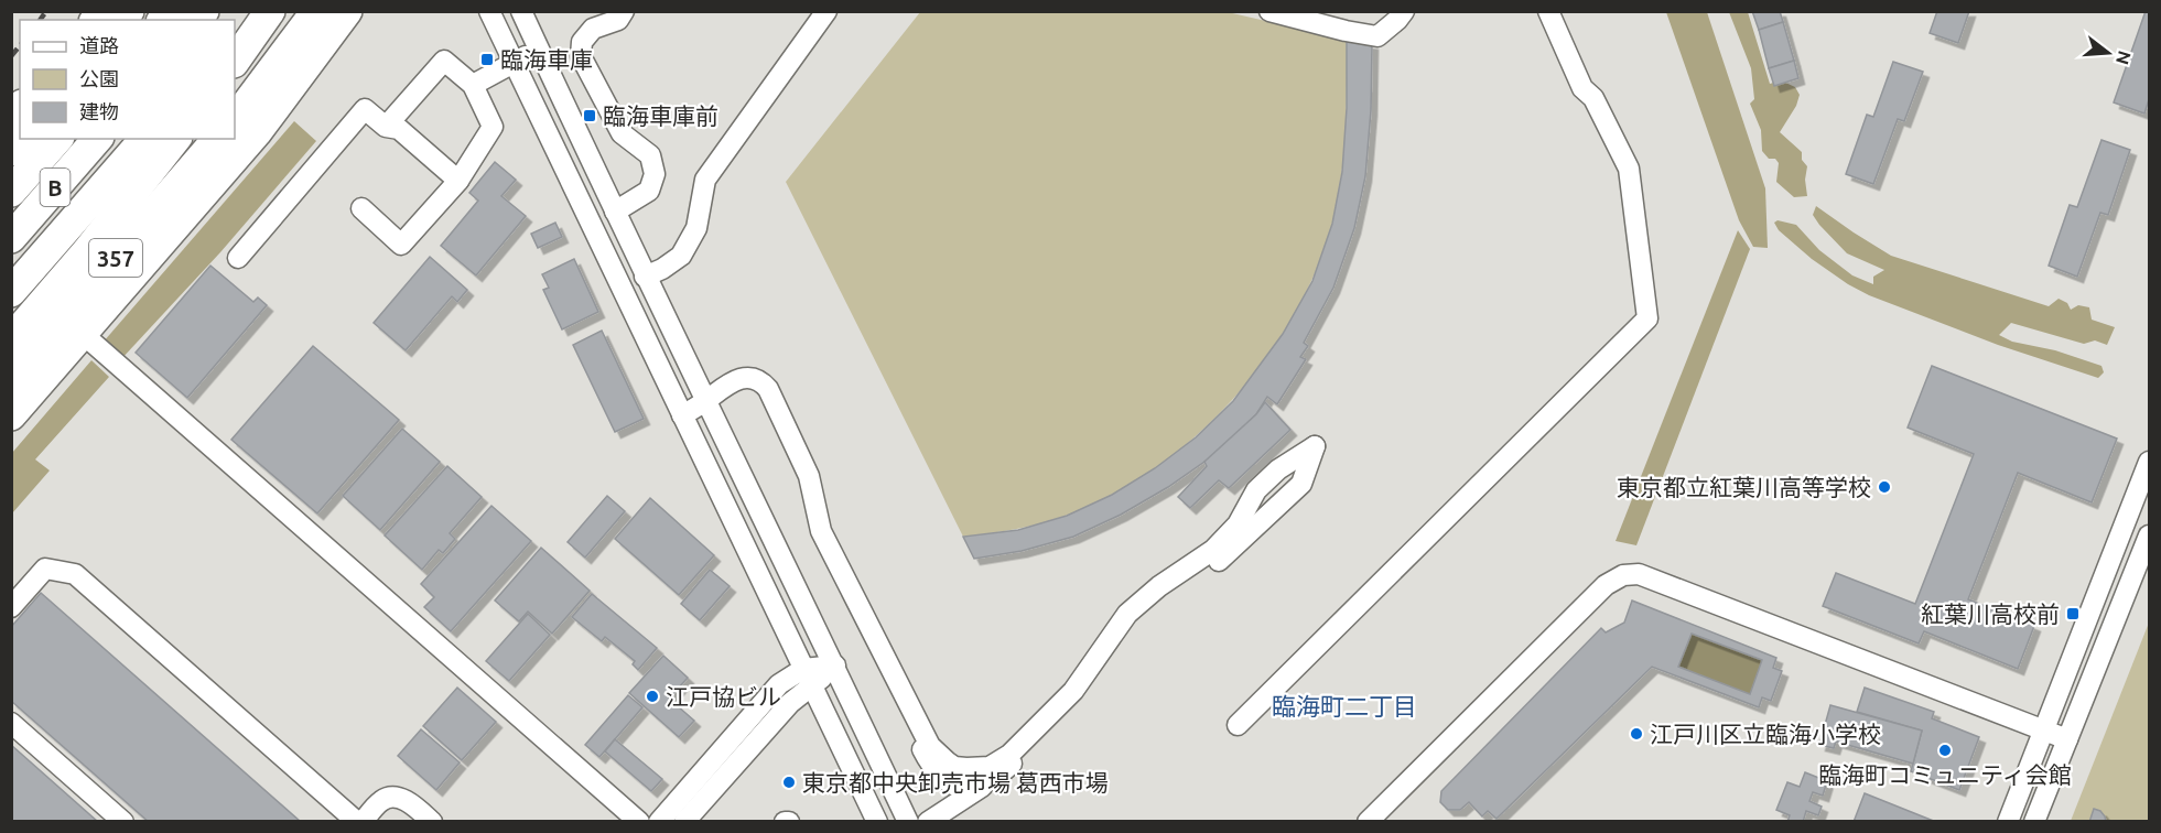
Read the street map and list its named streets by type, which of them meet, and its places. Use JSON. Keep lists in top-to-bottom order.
{
  "streets": {
    "highway": ["B", "357"]
  },
  "districts": ["臨海町二丁目"],
  "places": {
    "transit": ["臨海車庫", "臨海車庫前", "紅葉川高校前"],
    "other": [
      "東京都立紅葉川高等学校",
      "江戸協ビル",
      "江戸川区立臨海小学校",
      "臨海町コミュニティ会館",
      "東京都中央卸売市場 葛西市場"
    ]
  },
  "legend": ["道路", "公園", "建物"],
  "north": "right"
}
